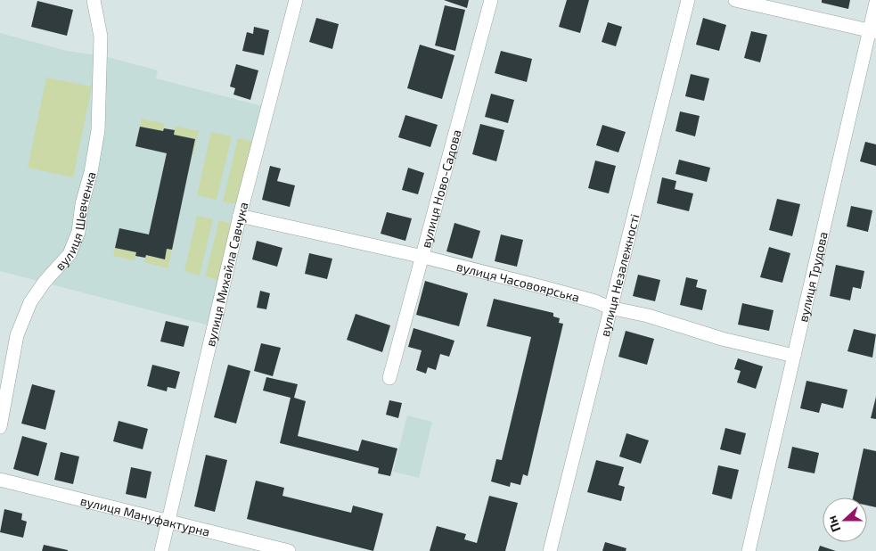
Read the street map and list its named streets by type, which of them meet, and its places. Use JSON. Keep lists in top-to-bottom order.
{
  "streets": {
    "street": [
      "вулиця Ново-Садова",
      "вулиця Шевченка",
      "вулиця Михайла Савчука",
      "вулиця Незалежності",
      "вулиця Трудова",
      "вулиця Часовоярська",
      "вулиця Мануфактурна"
    ]
  },
  "crossings": [
    ["вулиця Ново-Садова", "вулиця Часовоярська"],
    ["вулиця Михайла Савчука", "вулиця Часовоярська"],
    ["вулиця Михайла Савчука", "вулиця Мануфактурна"],
    ["вулиця Незалежності", "вулиця Часовоярська"],
    ["вулиця Трудова", "вулиця Часовоярська"]
  ],
  "north": "left"
}
